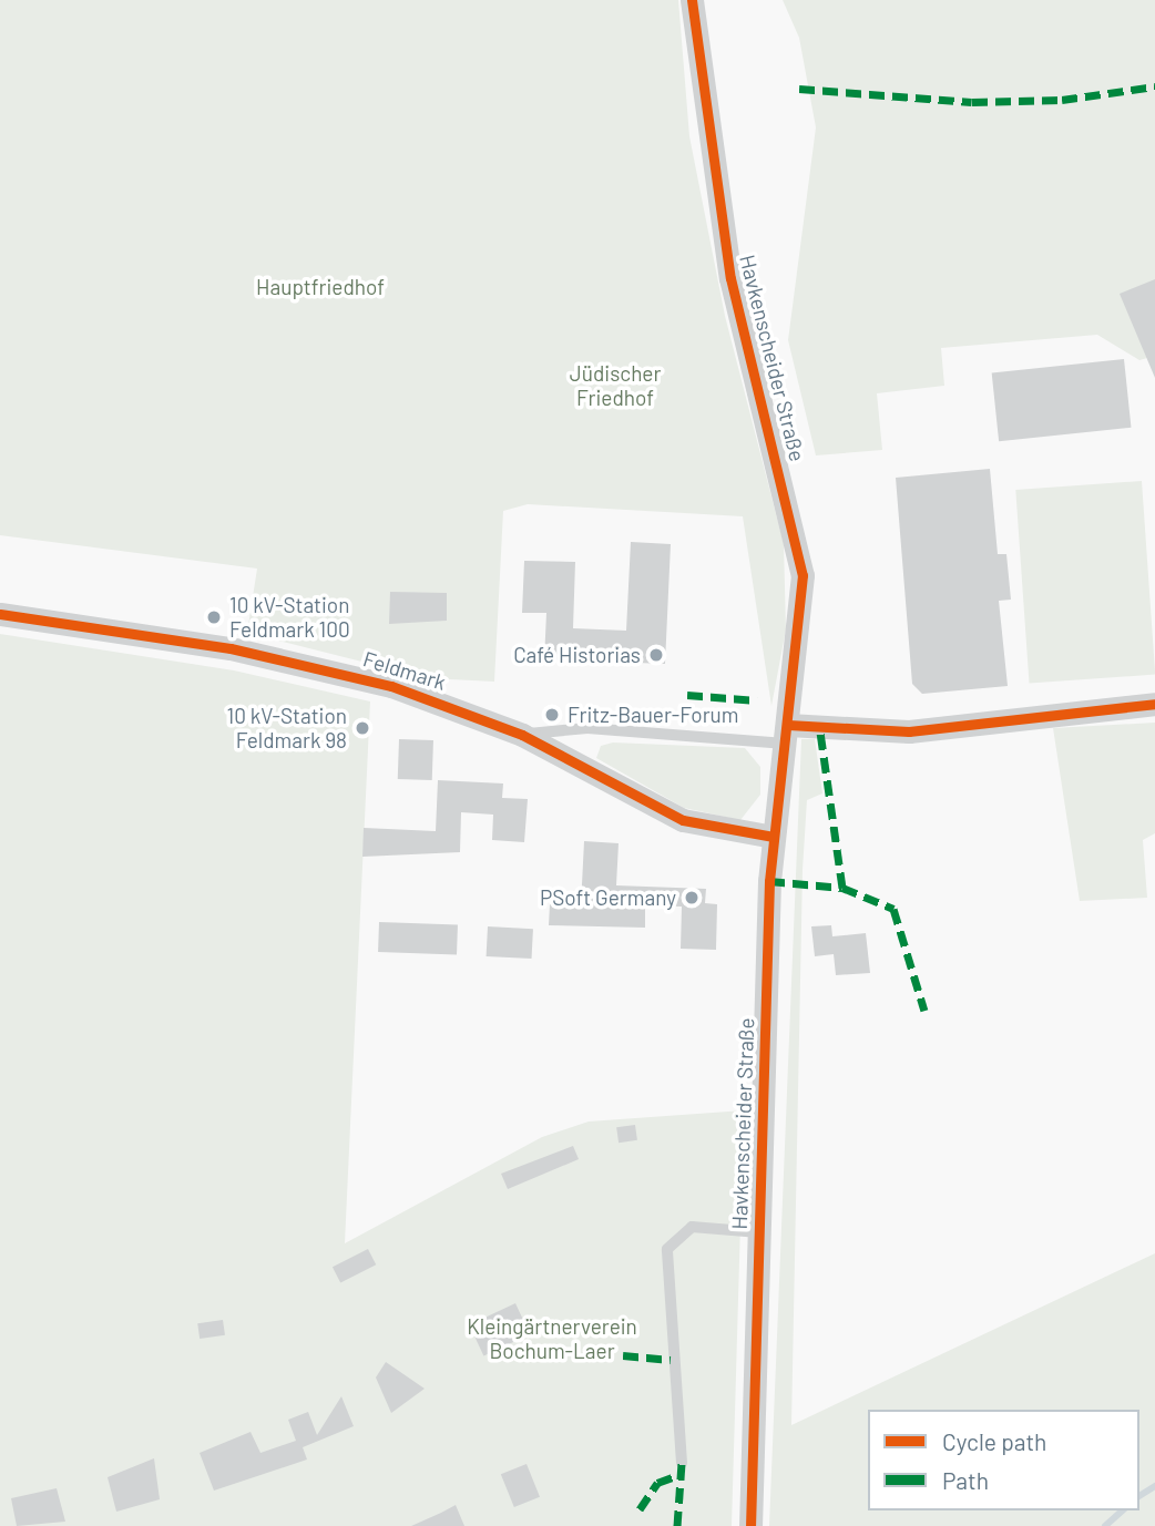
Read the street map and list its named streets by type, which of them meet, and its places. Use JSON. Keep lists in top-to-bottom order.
{
  "streets": {
    "street": ["Havkenscheider Straße", "Feldmark"]
  },
  "crossings": [
    ["Havkenscheider Straße", "Feldmark"]
  ],
  "parks": ["Hauptfriedhof", "Jüdischer Friedhof", "Kleingärtnerverein Bochum-Laer"],
  "places": [
    "10 kV-Station Feldmark 100",
    "Café Historias",
    "Fritz-Bauer-Forum",
    "10 kV-Station Feldmark 98",
    "PSoft Germany"
  ],
  "legend": ["Cycle path", "Path"]
}
